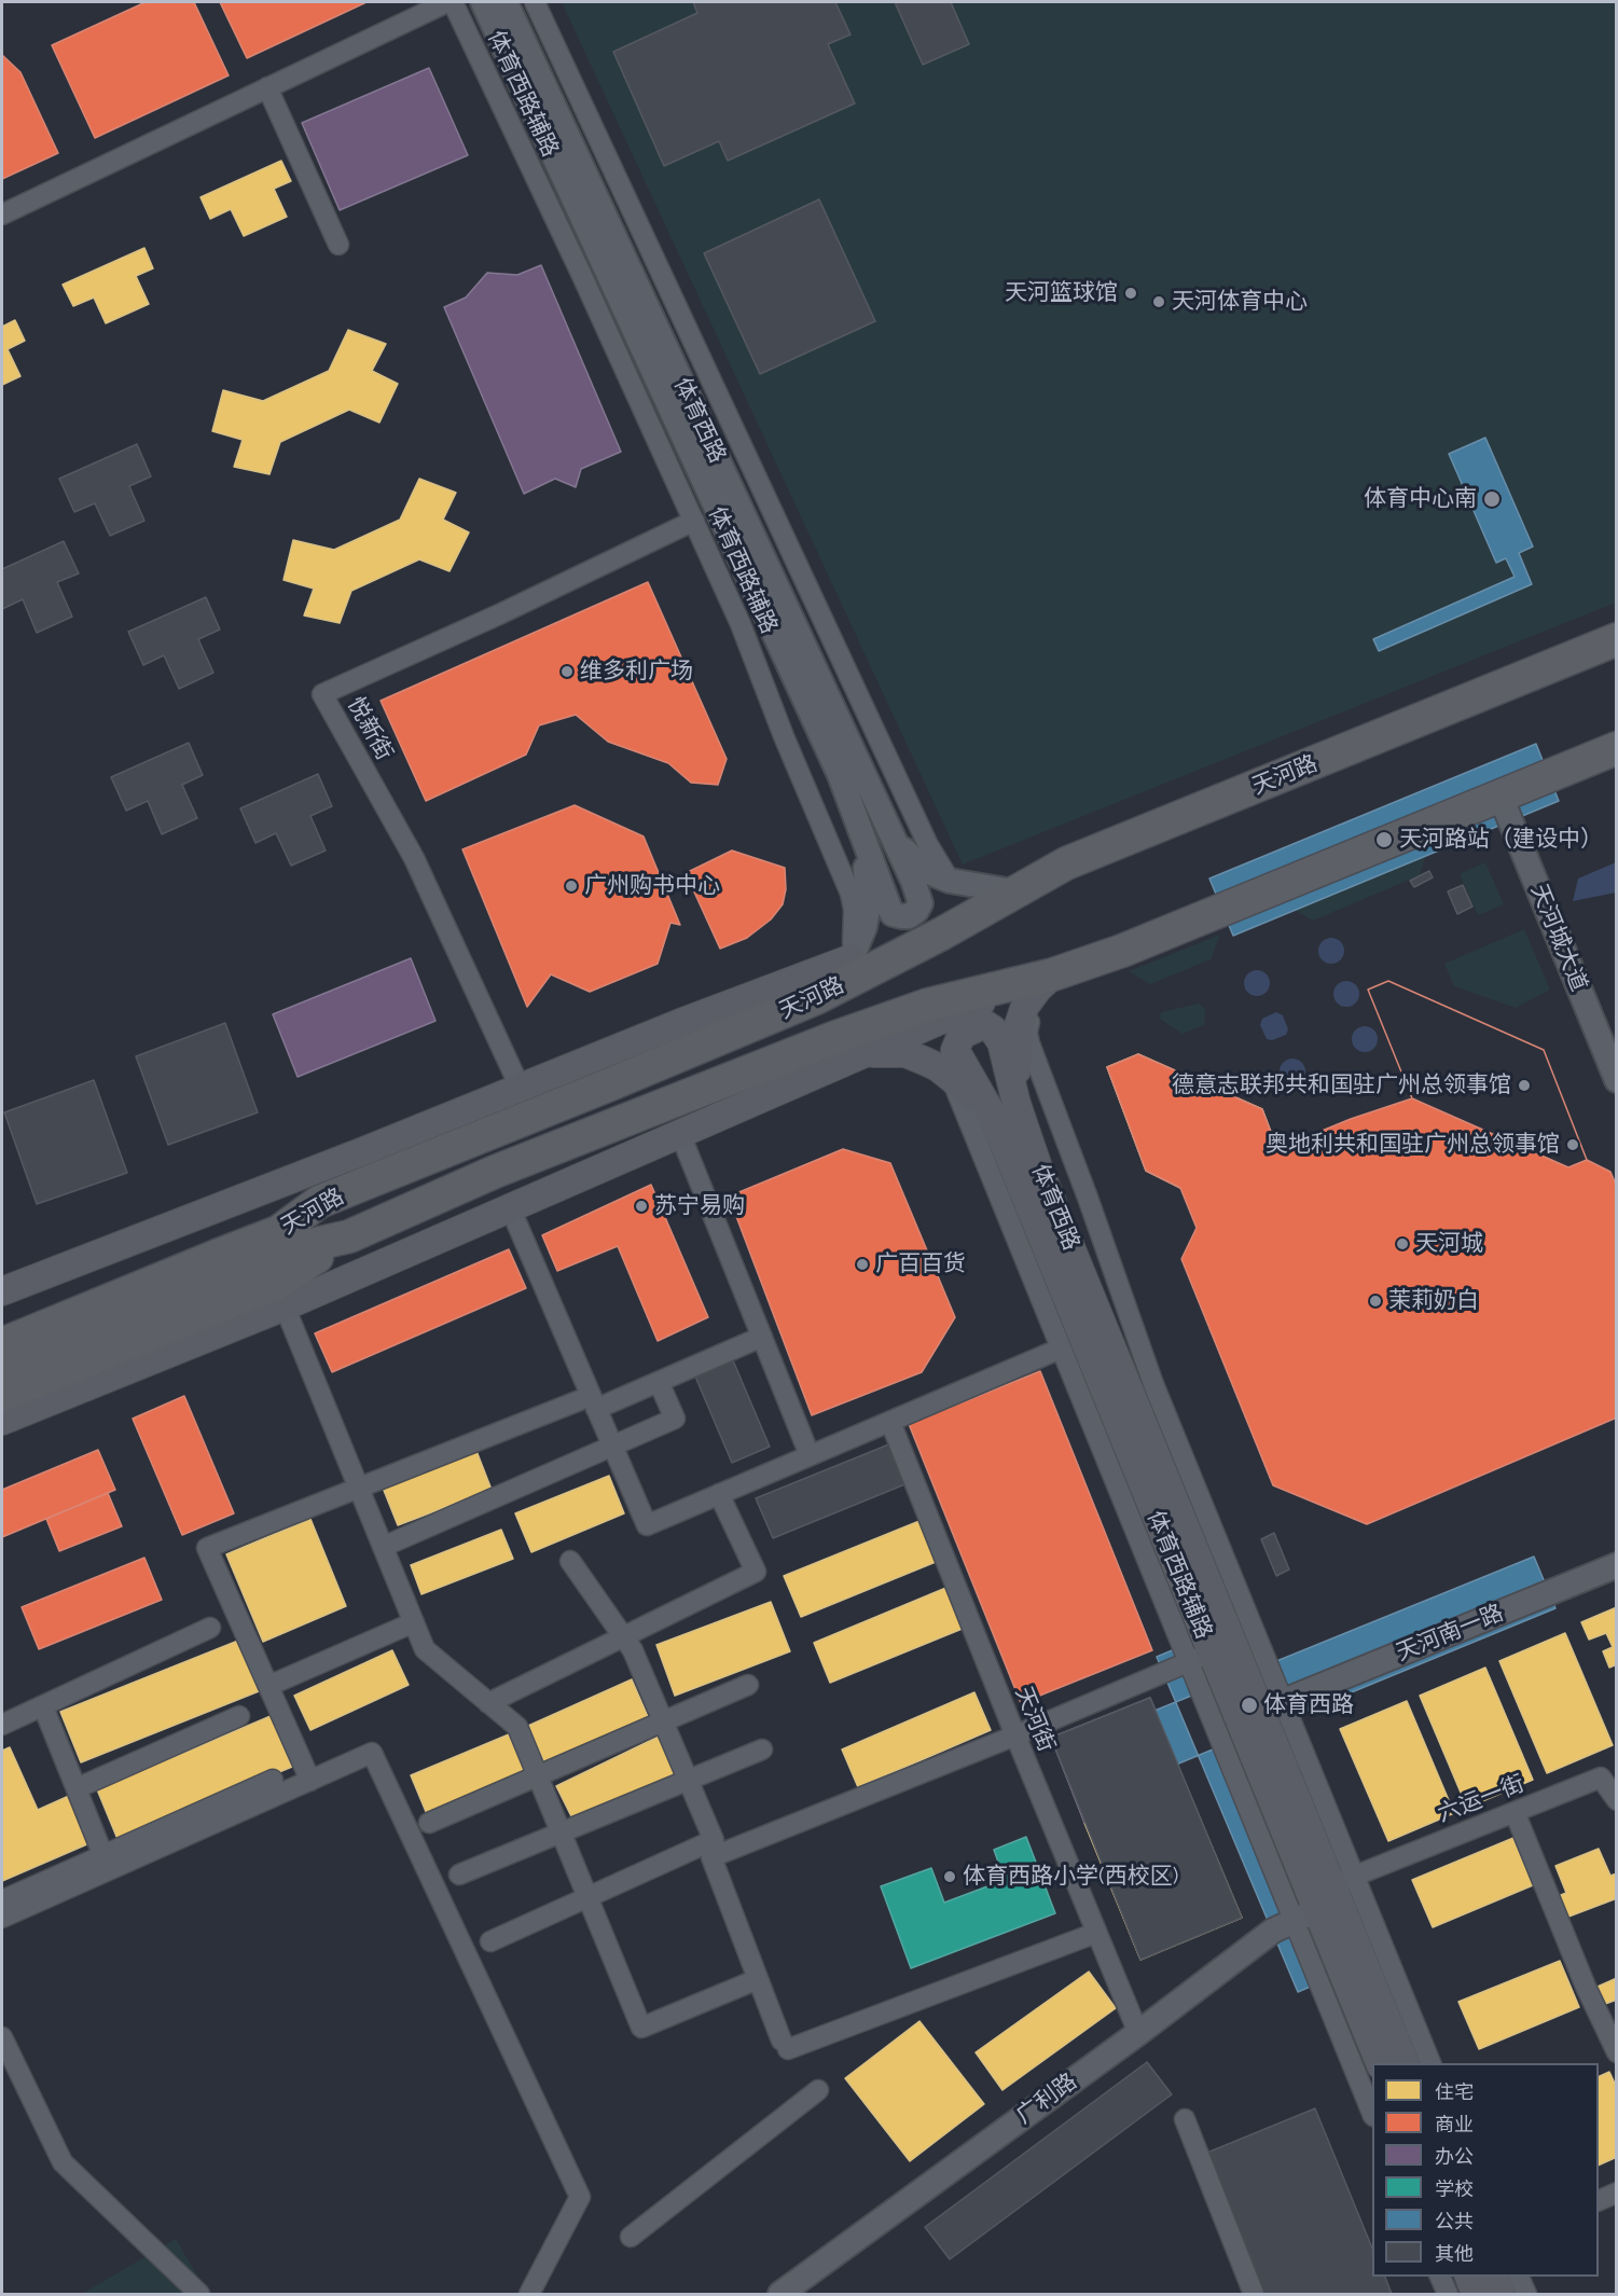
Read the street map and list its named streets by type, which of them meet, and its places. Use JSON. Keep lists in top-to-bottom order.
{
  "streets": {
    "highway": ["天河路"],
    "main road": ["体育西路"],
    "street": [
      "体育西路辅路",
      "悦新街",
      "天河城大道",
      "天河南一路",
      "天河街",
      "六运一街",
      "广利路"
    ]
  },
  "crossings": [
    ["体育西路辅路", "体育西路"],
    ["体育西路辅路", "悦新街"],
    ["体育西路", "天河南一路"],
    ["体育西路", "六运一街"],
    ["体育西路", "广利路"],
    ["天河路", "天河城大道"],
    ["天河街", "广利路"]
  ],
  "places": [
    "天河篮球馆",
    "天河体育中心",
    "体育中心南",
    "维多利广场",
    "天河路站（建设中）",
    "广州购书中心",
    "德意志联邦共和国驻广州总领事馆",
    "奥地利共和国驻广州总领事馆",
    "苏宁易购",
    "天河城",
    "广百百货",
    "茉莉奶白",
    "体育西路",
    "体育西路小学(西校区)"
  ],
  "legend": [
    "住宅",
    "商业",
    "办公",
    "学校",
    "公共",
    "其他"
  ]
}
